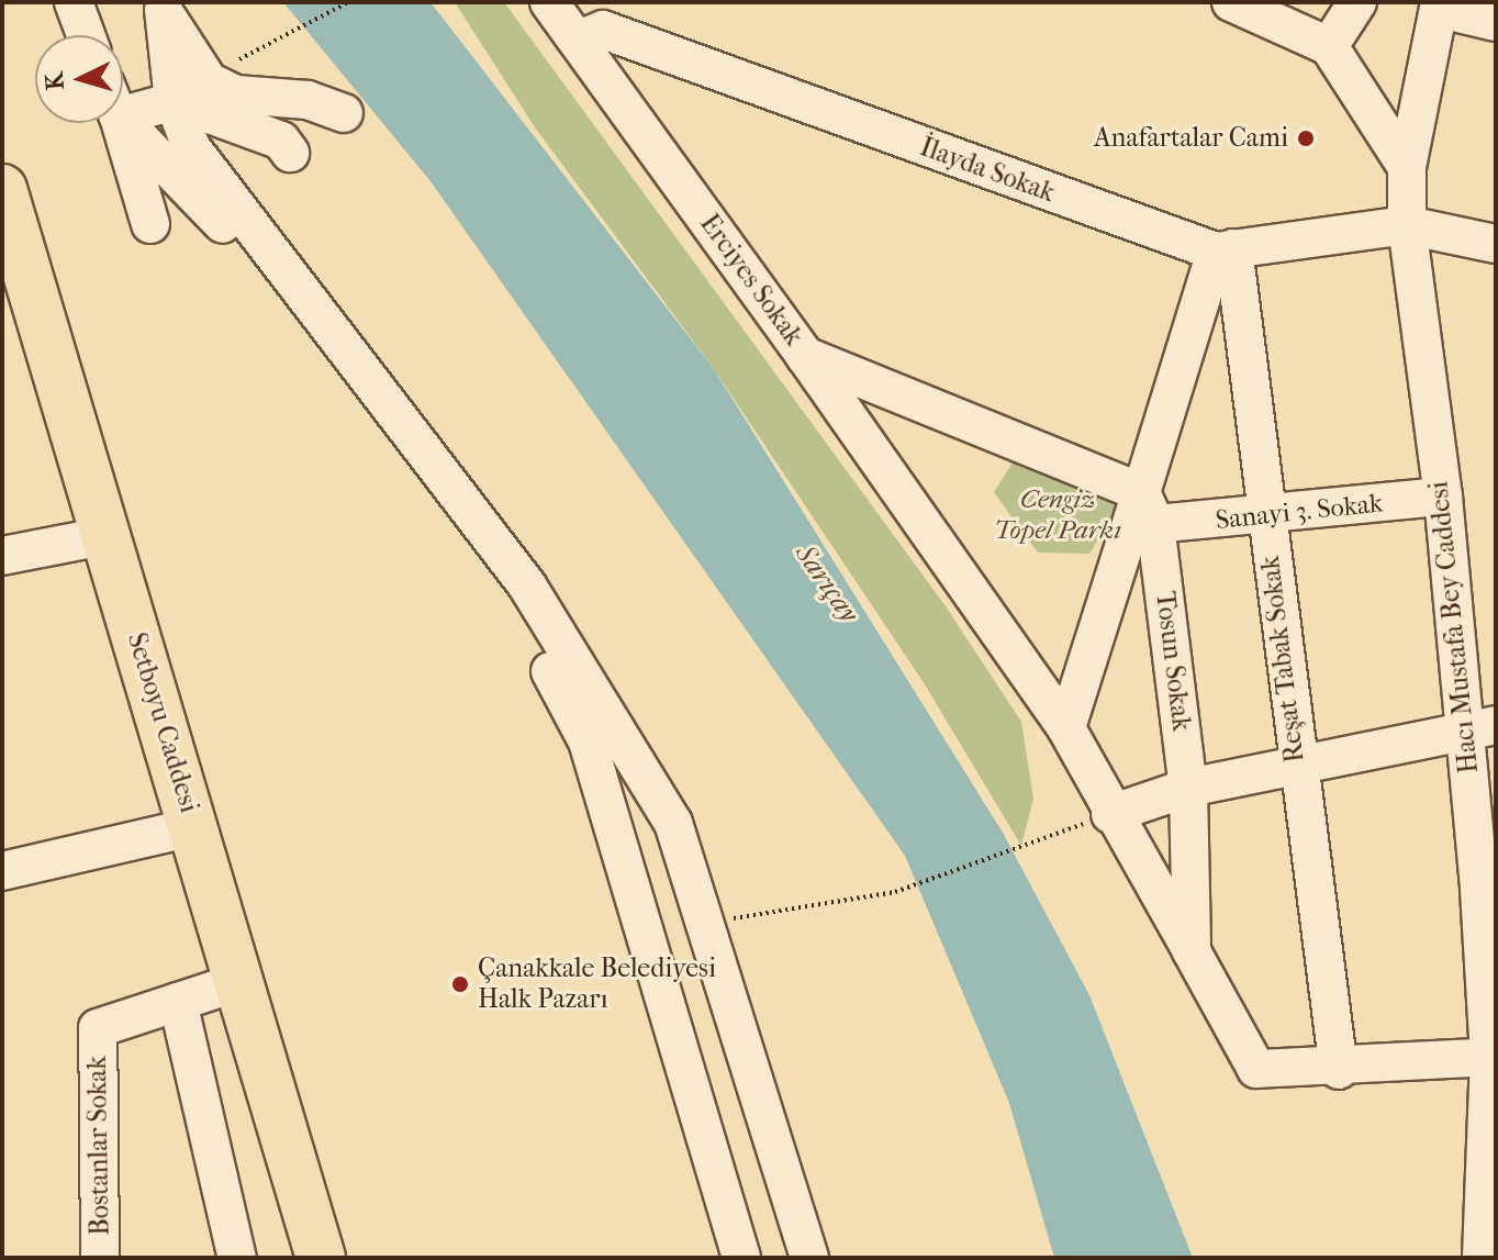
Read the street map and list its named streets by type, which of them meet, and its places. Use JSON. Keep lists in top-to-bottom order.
{
  "streets": {
    "main road": ["Setboyu Caddesi"],
    "street": [
      "İlayda Sokak",
      "Erciyes Sokak",
      "Sanayi 3. Sokak",
      "Hacı Mustafa Bey Caddesi",
      "Reşat Tabak Sokak",
      "Tosun Sokak",
      "Bostanlar Sokak"
    ]
  },
  "crossings": [
    ["İlayda Sokak", "Erciyes Sokak"],
    ["İlayda Sokak", "Hacı Mustafa Bey Caddesi"],
    ["İlayda Sokak", "Reşat Tabak Sokak"],
    ["İlayda Sokak", "Tosun Sokak"],
    ["Erciyes Sokak", "Sanayi 3. Sokak"],
    ["Erciyes Sokak", "Tosun Sokak"],
    ["Sanayi 3. Sokak", "Hacı Mustafa Bey Caddesi"],
    ["Sanayi 3. Sokak", "Reşat Tabak Sokak"],
    ["Sanayi 3. Sokak", "Tosun Sokak"],
    ["Reşat Tabak Sokak", "Tosun Sokak"],
    ["Setboyu Caddesi", "Bostanlar Sokak"]
  ],
  "water": ["Sarıçay"],
  "parks": ["Cengiz Topel Parkı"],
  "places": ["Anafartalar Cami", "Çanakkale Belediyesi Halk Pazarı"],
  "north": "left"
}
